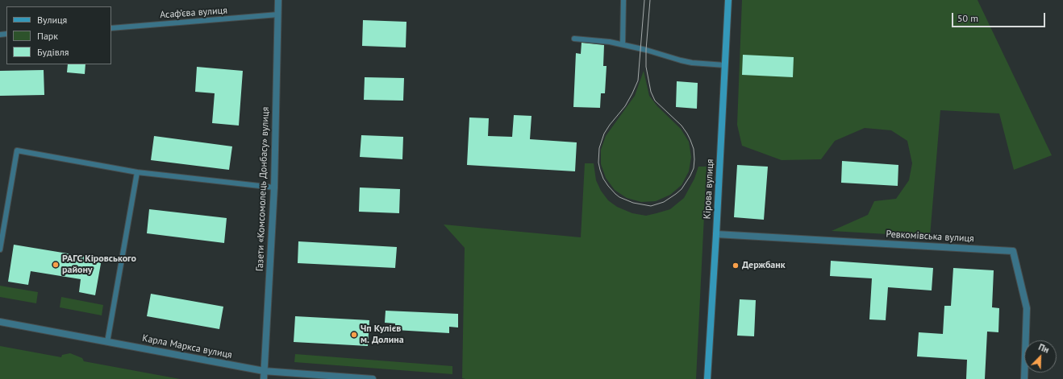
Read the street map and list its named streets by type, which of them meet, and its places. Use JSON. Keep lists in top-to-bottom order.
{
  "streets": {
    "main road": ["Кірова вулиця"],
    "street": ["Газети «Комсомолець Донбасу» вулиця", "Ревкомівська вулиця", "Карла Маркса вулиця"],
    "lane": ["Асаф’єва вулиця"]
  },
  "crossings": [
    ["Асаф’єва вулиця", "Газети «Комсомолець Донбасу» вулиця"],
    ["Газети «Комсомолець Донбасу» вулиця", "Карла Маркса вулиця"],
    ["Кірова вулиця", "Ревкомівська вулиця"]
  ],
  "places": ["РАГС Кіровського району", "Держбанк", "Чп Кулієв м. Долина"],
  "legend": ["Вулиця", "Парк", "Будівля"],
  "scale_bar": "50 m",
  "north": "top right"
}
